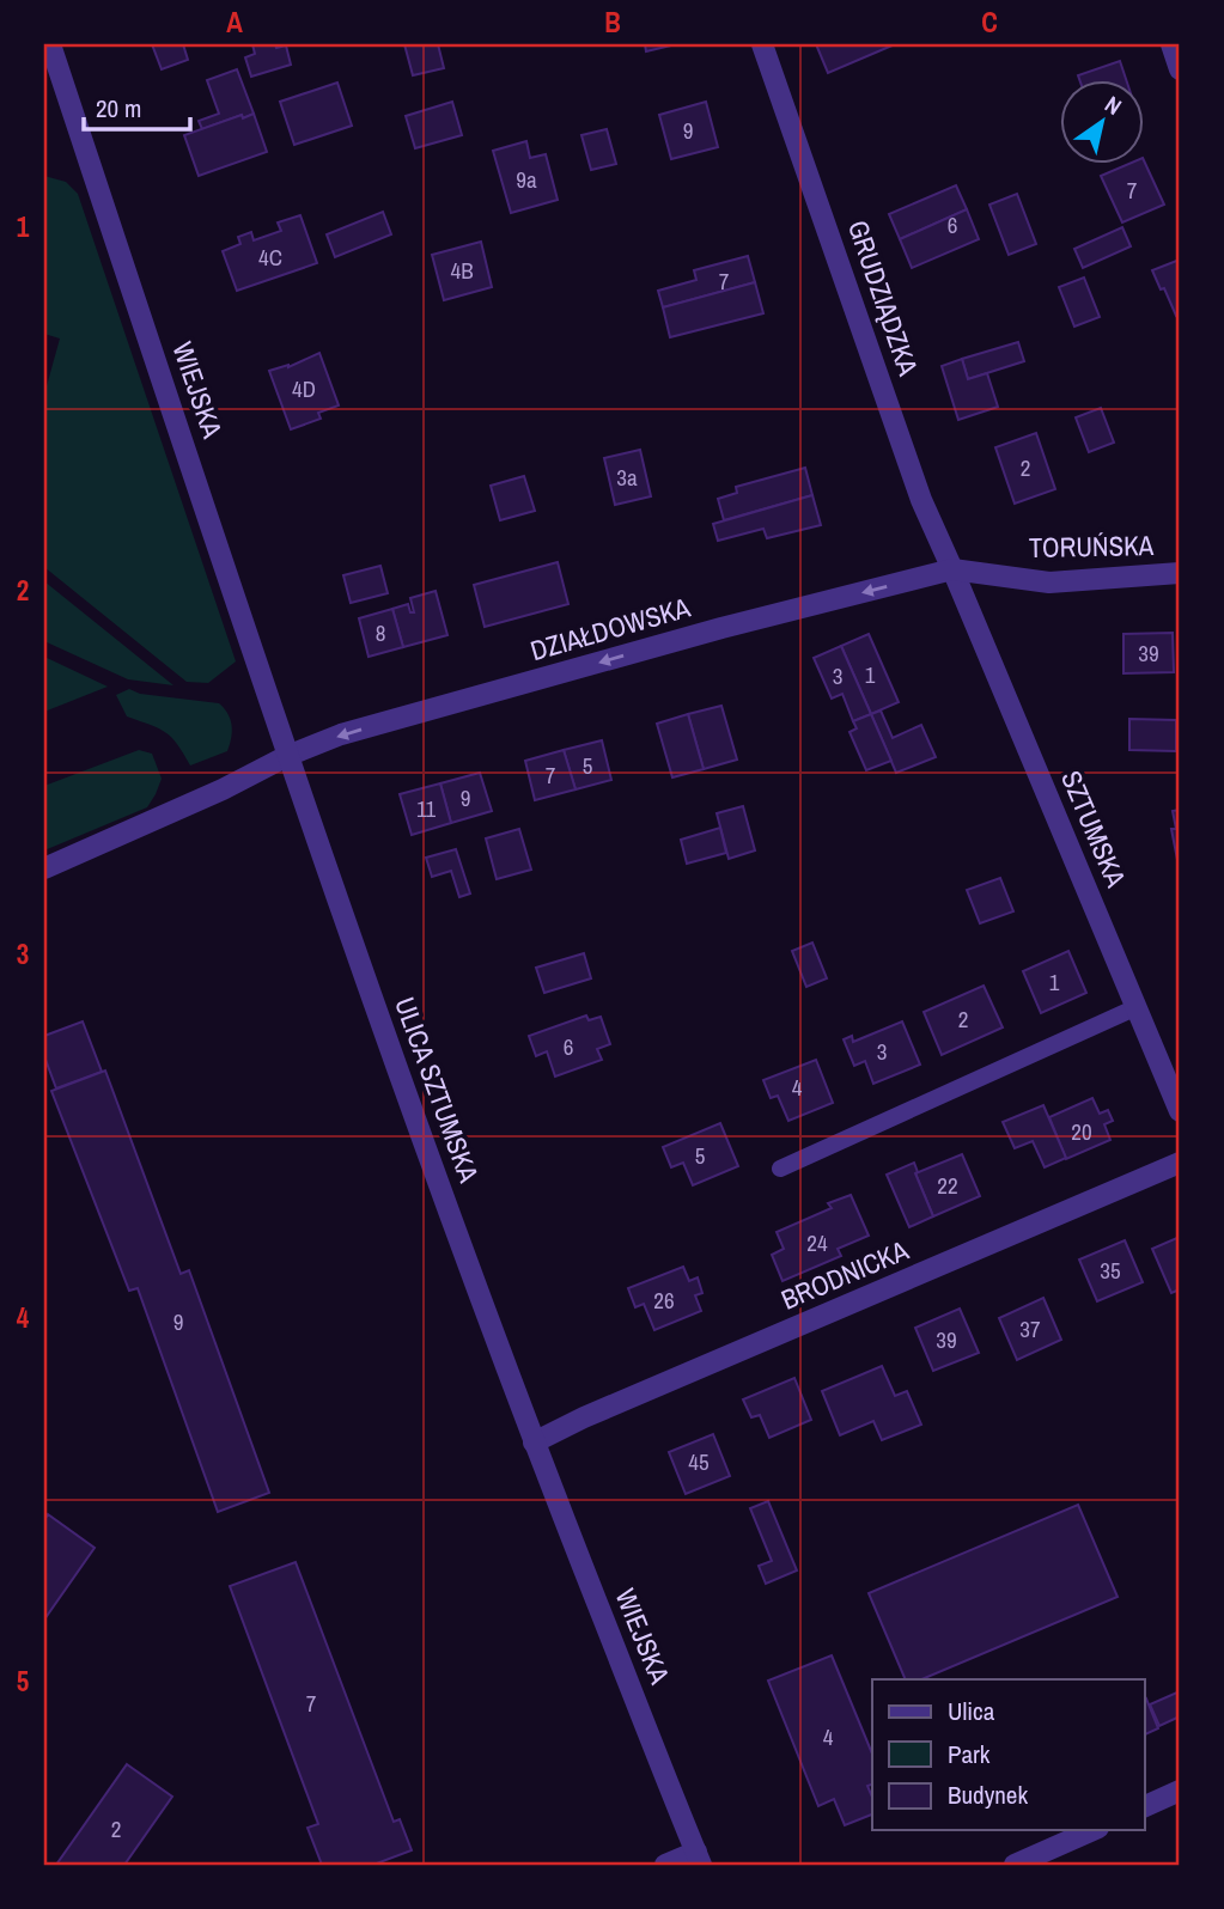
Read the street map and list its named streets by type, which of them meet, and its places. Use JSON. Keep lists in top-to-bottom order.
{
  "streets": {
    "street": [
      "GRUDZIĄDZKA",
      "WIEJSKA",
      "TORUŃSKA",
      "DZIAŁDOWSKA",
      "SZTUMSKA",
      "ULICA SZTUMSKA",
      "BRODNICKA"
    ]
  },
  "crossings": [
    ["GRUDZIĄDZKA", "TORUŃSKA"],
    ["GRUDZIĄDZKA", "DZIAŁDOWSKA"],
    ["GRUDZIĄDZKA", "SZTUMSKA"],
    ["WIEJSKA", "DZIAŁDOWSKA"],
    ["WIEJSKA", "ULICA SZTUMSKA"],
    ["WIEJSKA", "BRODNICKA"],
    ["TORUŃSKA", "DZIAŁDOWSKA"],
    ["TORUŃSKA", "SZTUMSKA"],
    ["DZIAŁDOWSKA", "SZTUMSKA"],
    ["DZIAŁDOWSKA", "ULICA SZTUMSKA"],
    ["ULICA SZTUMSKA", "BRODNICKA"]
  ],
  "one_way": ["DZIAŁDOWSKA"],
  "house_numbers": [
    "9",
    "9a",
    "7",
    "6",
    "4C",
    "4B",
    "7",
    "4D",
    "2",
    "3a",
    "8",
    "39",
    "1",
    "3",
    "5",
    "7",
    "9",
    "11",
    "1",
    "2",
    "6",
    "3",
    "4",
    "20",
    "5",
    "22",
    "24",
    "35",
    "26",
    "9",
    "37",
    "39",
    "45",
    "7",
    "4",
    "2"
  ],
  "legend": ["Ulica", "Park", "Budynek"],
  "scale_bar": "20 m",
  "north": "top right",
  "grid": {
    "columns": ["A", "B", "C"],
    "rows": [
      "1",
      "2",
      "3",
      "4",
      "5"
    ]
  }
}
